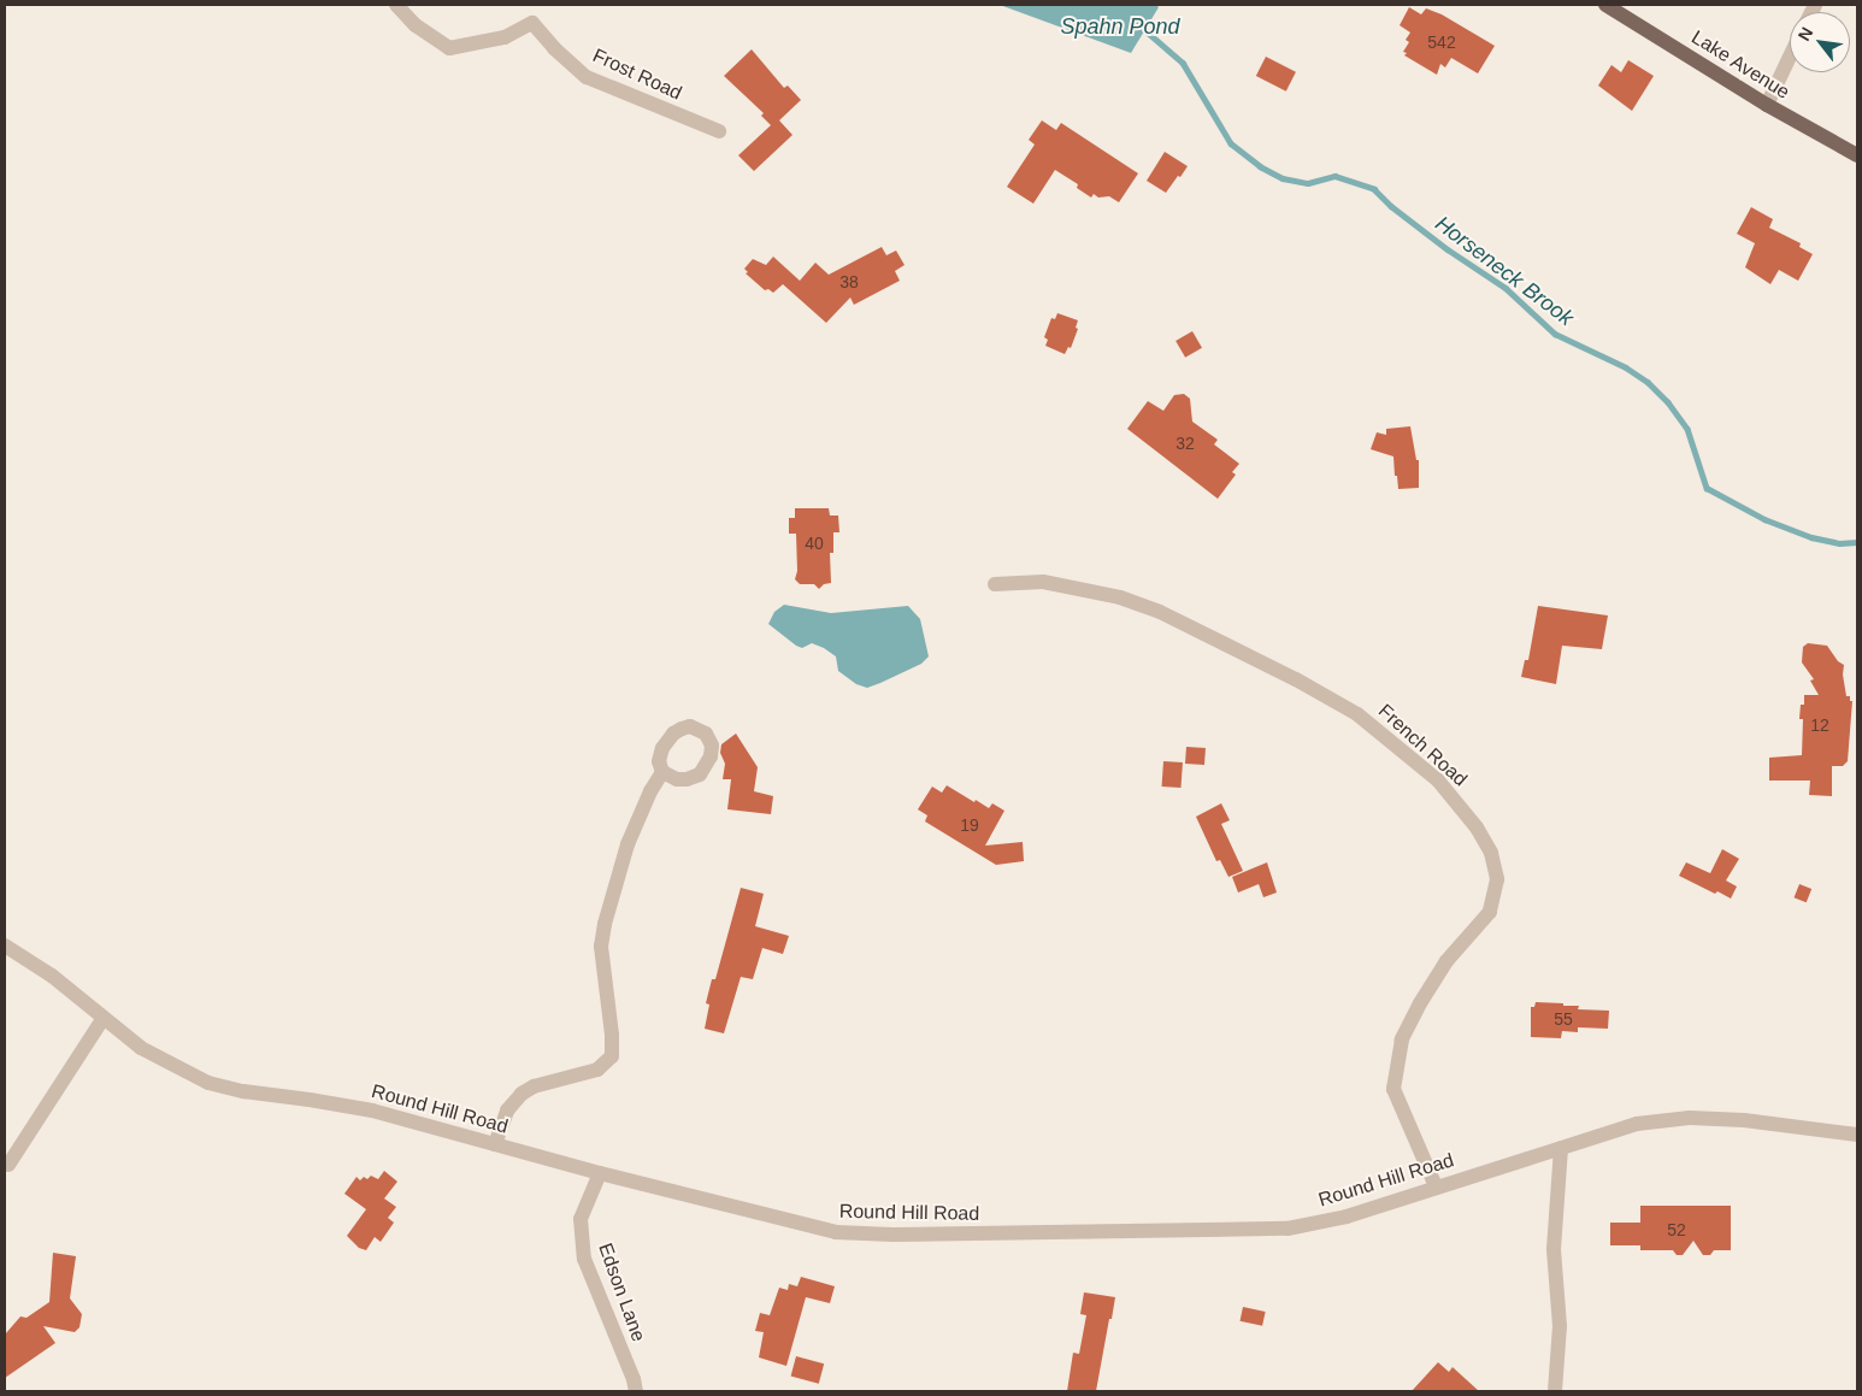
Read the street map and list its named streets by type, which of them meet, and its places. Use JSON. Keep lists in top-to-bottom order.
{
  "streets": {
    "main road": ["Lake Avenue"],
    "street": [
      "Frost Road",
      "French Road",
      "Round Hill Road",
      "Edson Lane"
    ]
  },
  "crossings": [
    ["French Road", "Round Hill Road"],
    ["Round Hill Road", "Edson Lane"]
  ],
  "water": ["Spahn Pond", "Horseneck Brook"],
  "house_numbers": [
    "542",
    "38",
    "32",
    "40",
    "12",
    "19",
    "55",
    "52"
  ],
  "north": "top left"
}
